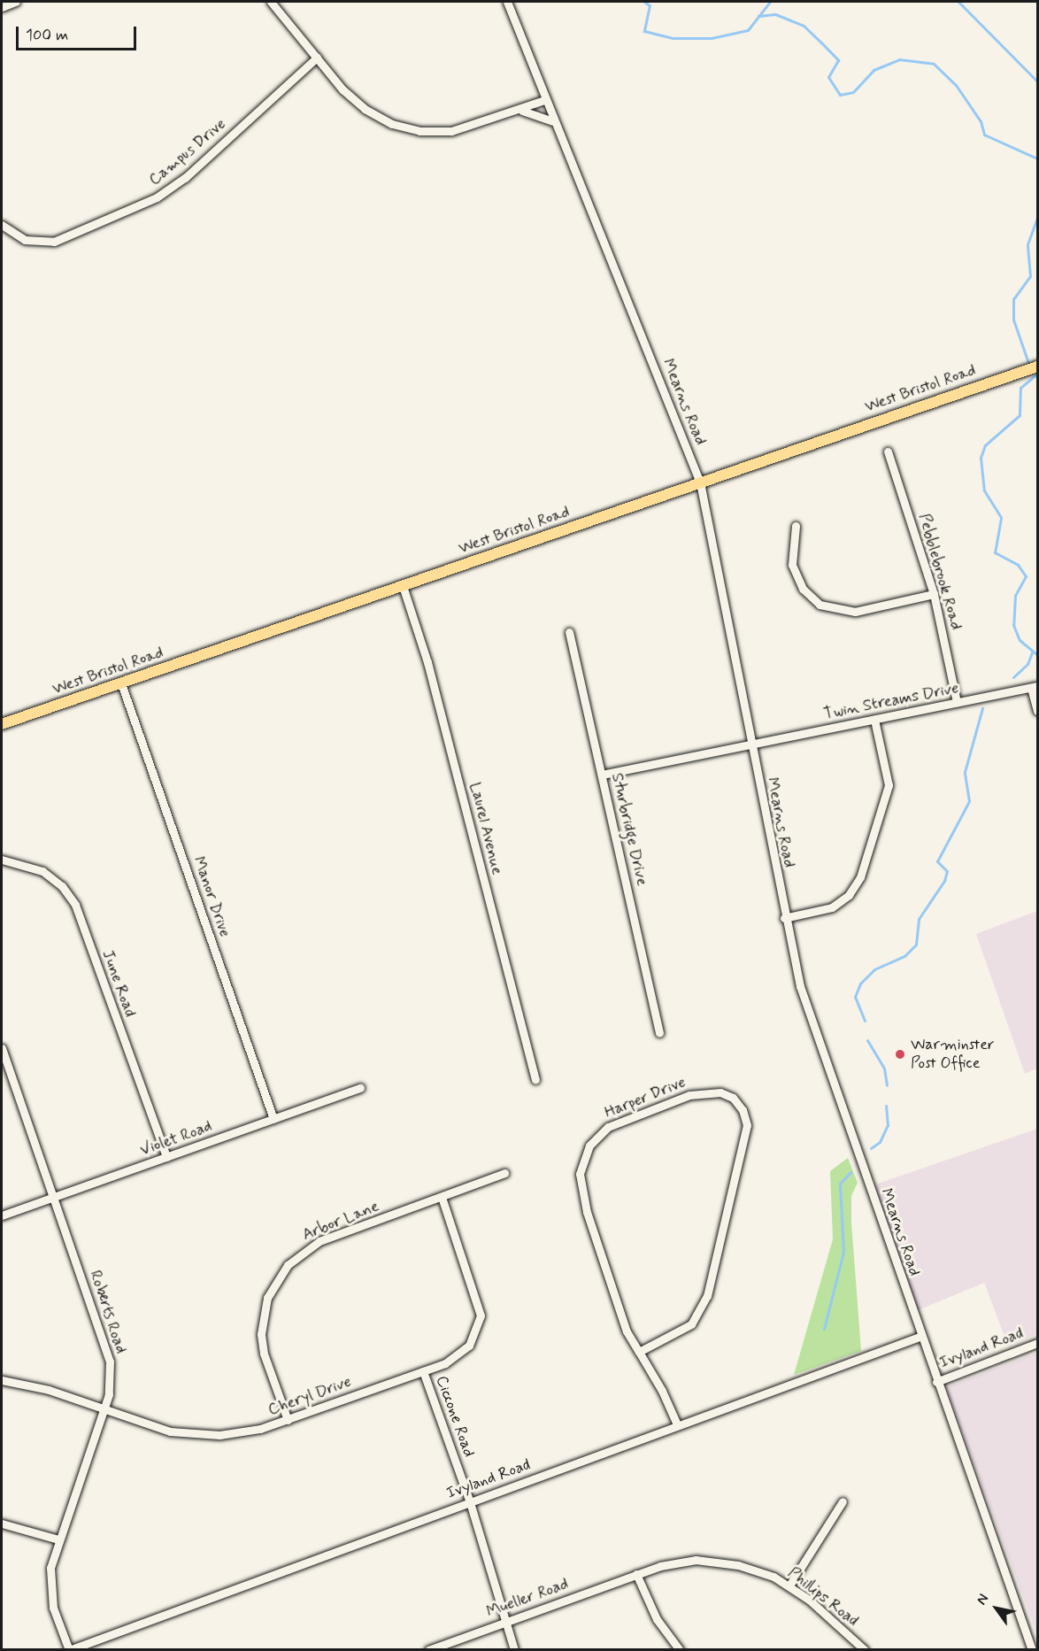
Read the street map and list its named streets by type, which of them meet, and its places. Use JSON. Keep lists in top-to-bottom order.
{
  "streets": {
    "main road": ["West Bristol Road"],
    "street": [
      "Campus Drive",
      "Mearns Road",
      "Pebblebrook Road",
      "Twin Streams Drive",
      "Laurel Avenue",
      "Sturbridge Drive",
      "Manor Drive",
      "June Road",
      "Harper Drive",
      "Violet Road",
      "Arbor Lane",
      "Roberts Road",
      "Ivyland Road",
      "Cheryl Drive",
      "Ciccone Road",
      "Phillips Road",
      "Mueller Road"
    ]
  },
  "crossings": [
    ["West Bristol Road", "Mearns Road"],
    ["West Bristol Road", "Laurel Avenue"],
    ["West Bristol Road", "Manor Drive"],
    ["Mearns Road", "Twin Streams Drive"],
    ["Mearns Road", "Ivyland Road"],
    ["Pebblebrook Road", "Twin Streams Drive"],
    ["Twin Streams Drive", "Sturbridge Drive"],
    ["Manor Drive", "Violet Road"],
    ["June Road", "Violet Road"],
    ["Harper Drive", "Ivyland Road"],
    ["Violet Road", "Roberts Road"],
    ["Arbor Lane", "Cheryl Drive"],
    ["Roberts Road", "Ivyland Road"],
    ["Roberts Road", "Cheryl Drive"],
    ["Ivyland Road", "Ciccone Road"],
    ["Cheryl Drive", "Ciccone Road"],
    ["Ciccone Road", "Mueller Road"],
    ["Phillips Road", "Mueller Road"]
  ],
  "places": ["Warminster Post Office"],
  "scale_bar": "100 m",
  "north": "top left"
}
